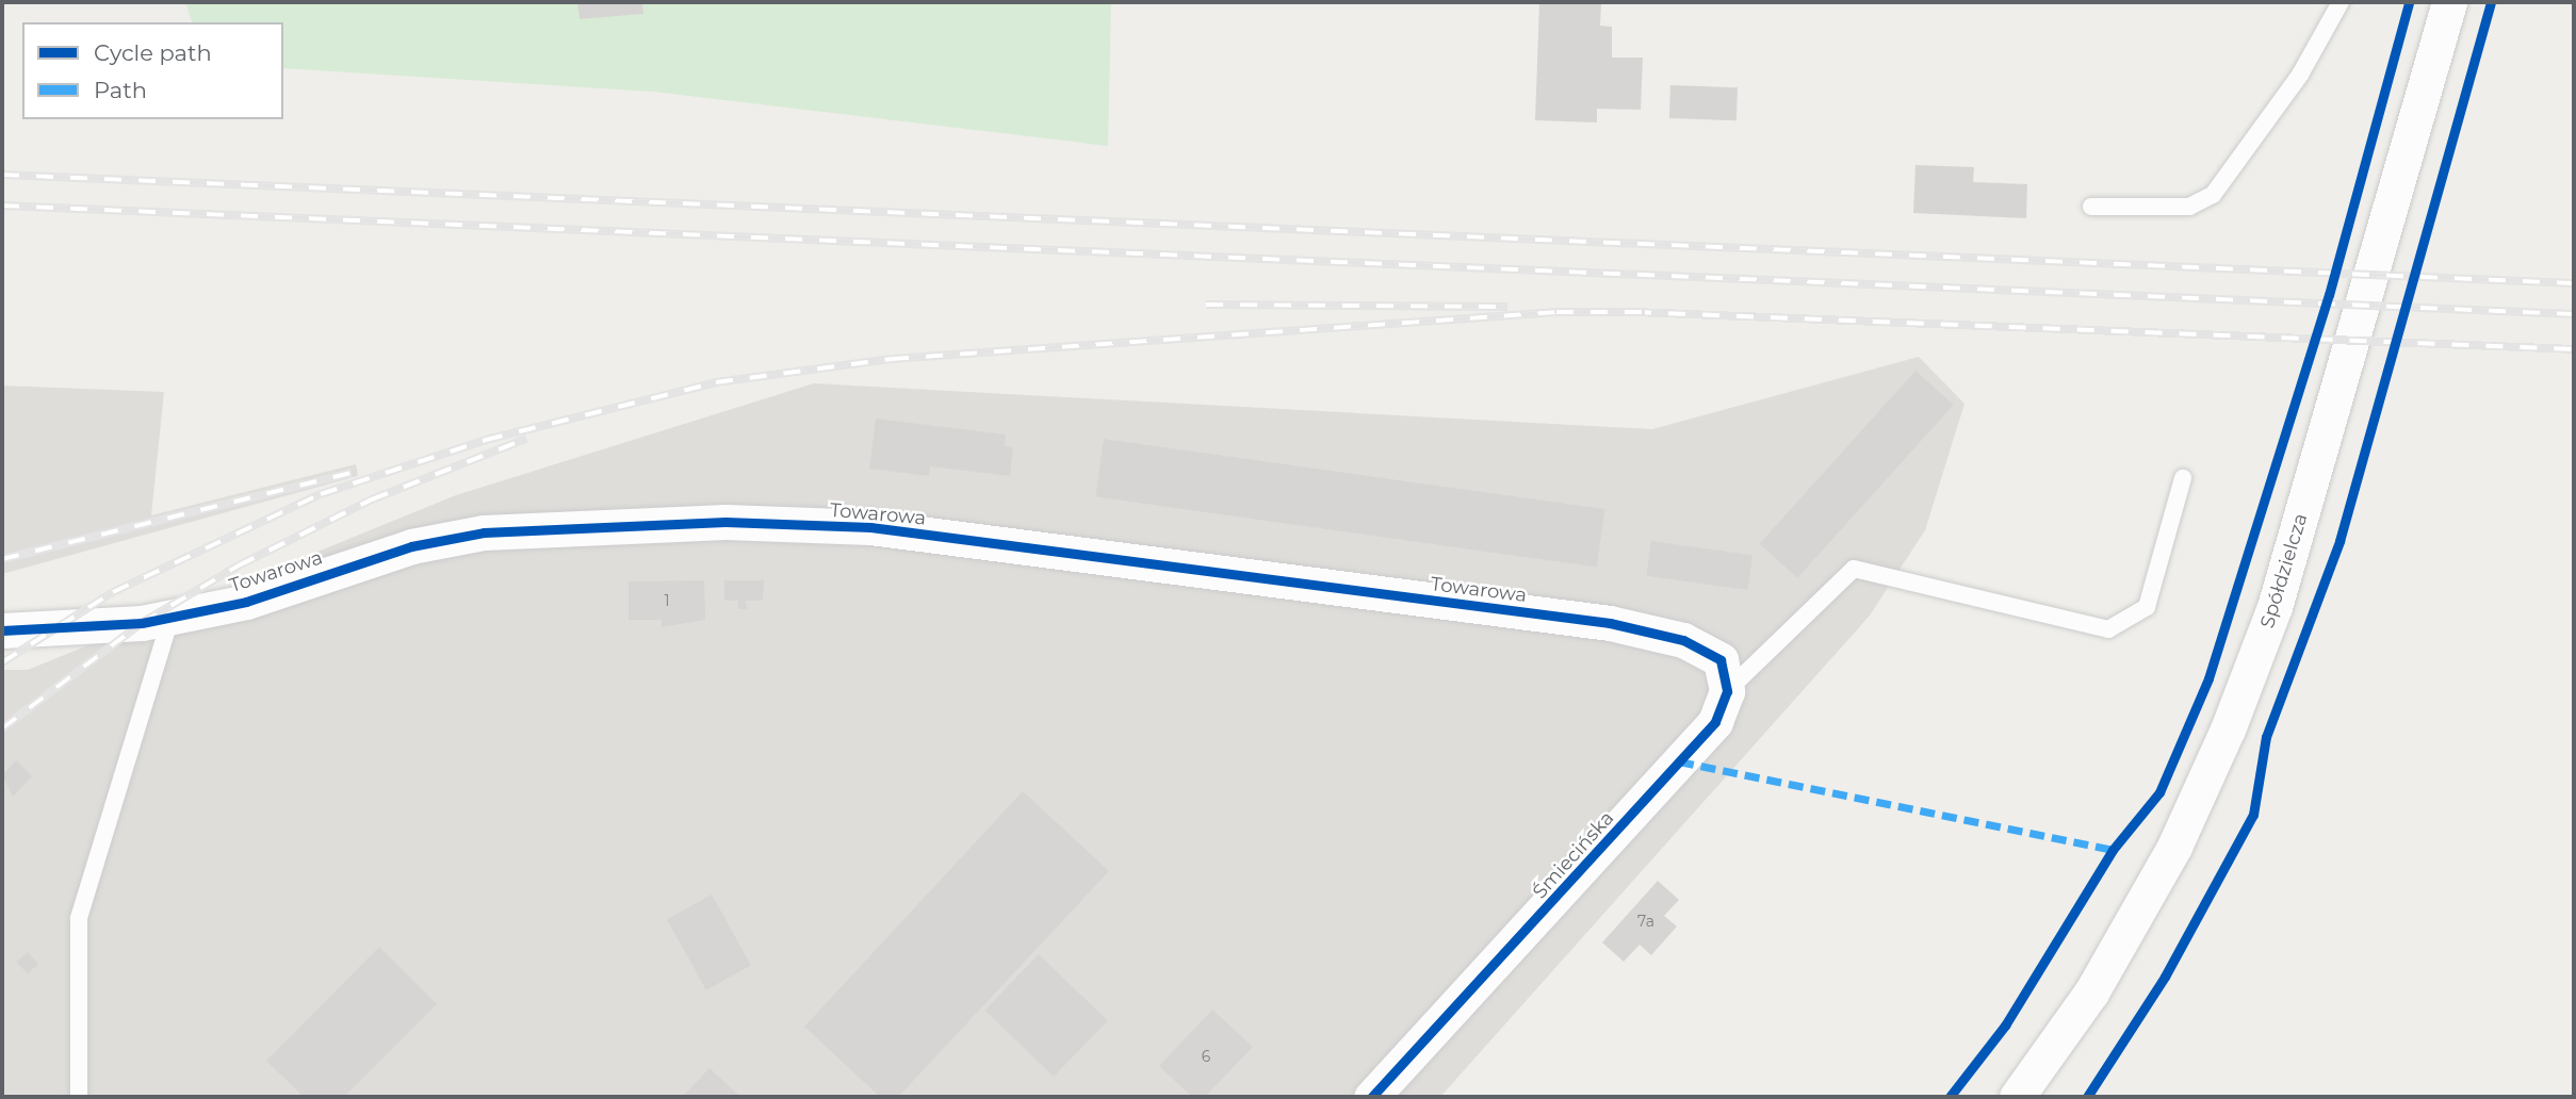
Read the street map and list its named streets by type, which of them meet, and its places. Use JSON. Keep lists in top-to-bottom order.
{
  "streets": {
    "street": ["Towarowa", "Spółdzielcza", "Śmiecińska"]
  },
  "crossings": [
    ["Towarowa", "Śmiecińska"]
  ],
  "house_numbers": ["1", "7a", "6"],
  "legend": ["Cycle path", "Path"]
}
